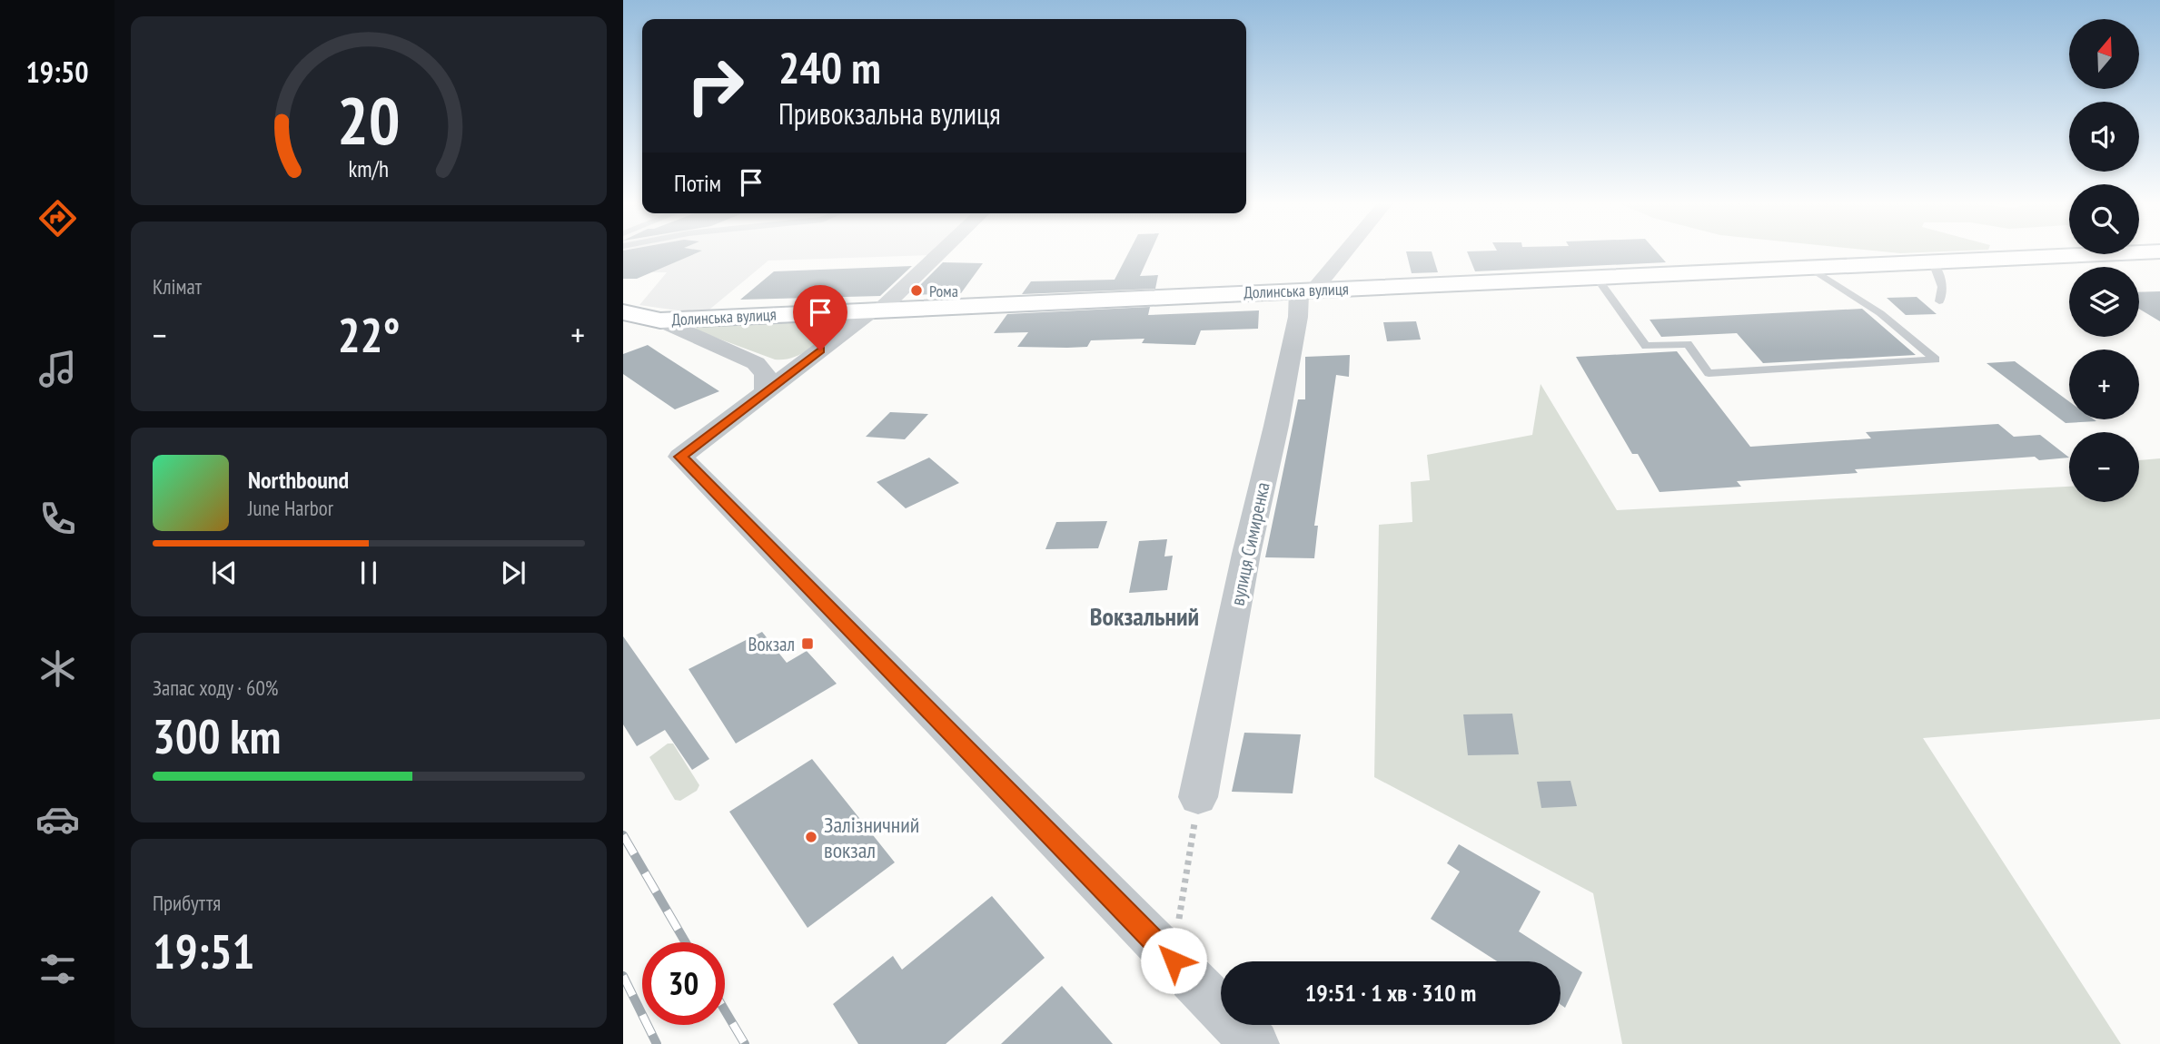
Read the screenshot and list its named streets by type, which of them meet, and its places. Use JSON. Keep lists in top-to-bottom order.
{
  "streets": {
    "main road": ["Долинська вулиця"],
    "street": ["вулиця Симиренка"]
  },
  "crossings": [
    ["Долинська вулиця", "вулиця Симиренка"]
  ],
  "districts": ["Вокзальний"],
  "places": {
    "other": ["Рома", "Залізничний вокзал"],
    "transit": ["Вокзал"]
  },
  "north": "top",
  "page": {
    "tabs": "19:50",
    "map_buttons": ["+", "−"],
    "turn": ["240 m", "Привокзальна вулиця"],
    "then": "Потім",
    "tile": [
      "Клімат",
      ["Запас ходу · 60%", "300 km"],
      ["Прибуття", "19:51"]
    ],
    "heat": ["−", "22°", "+"],
    "song": ["Northbound", "June Harbor"],
    "limit": "30",
    "trip": "19:51 · 1 хв · 310 m",
    "gauge": ["20", "km/h"]
  }
}
